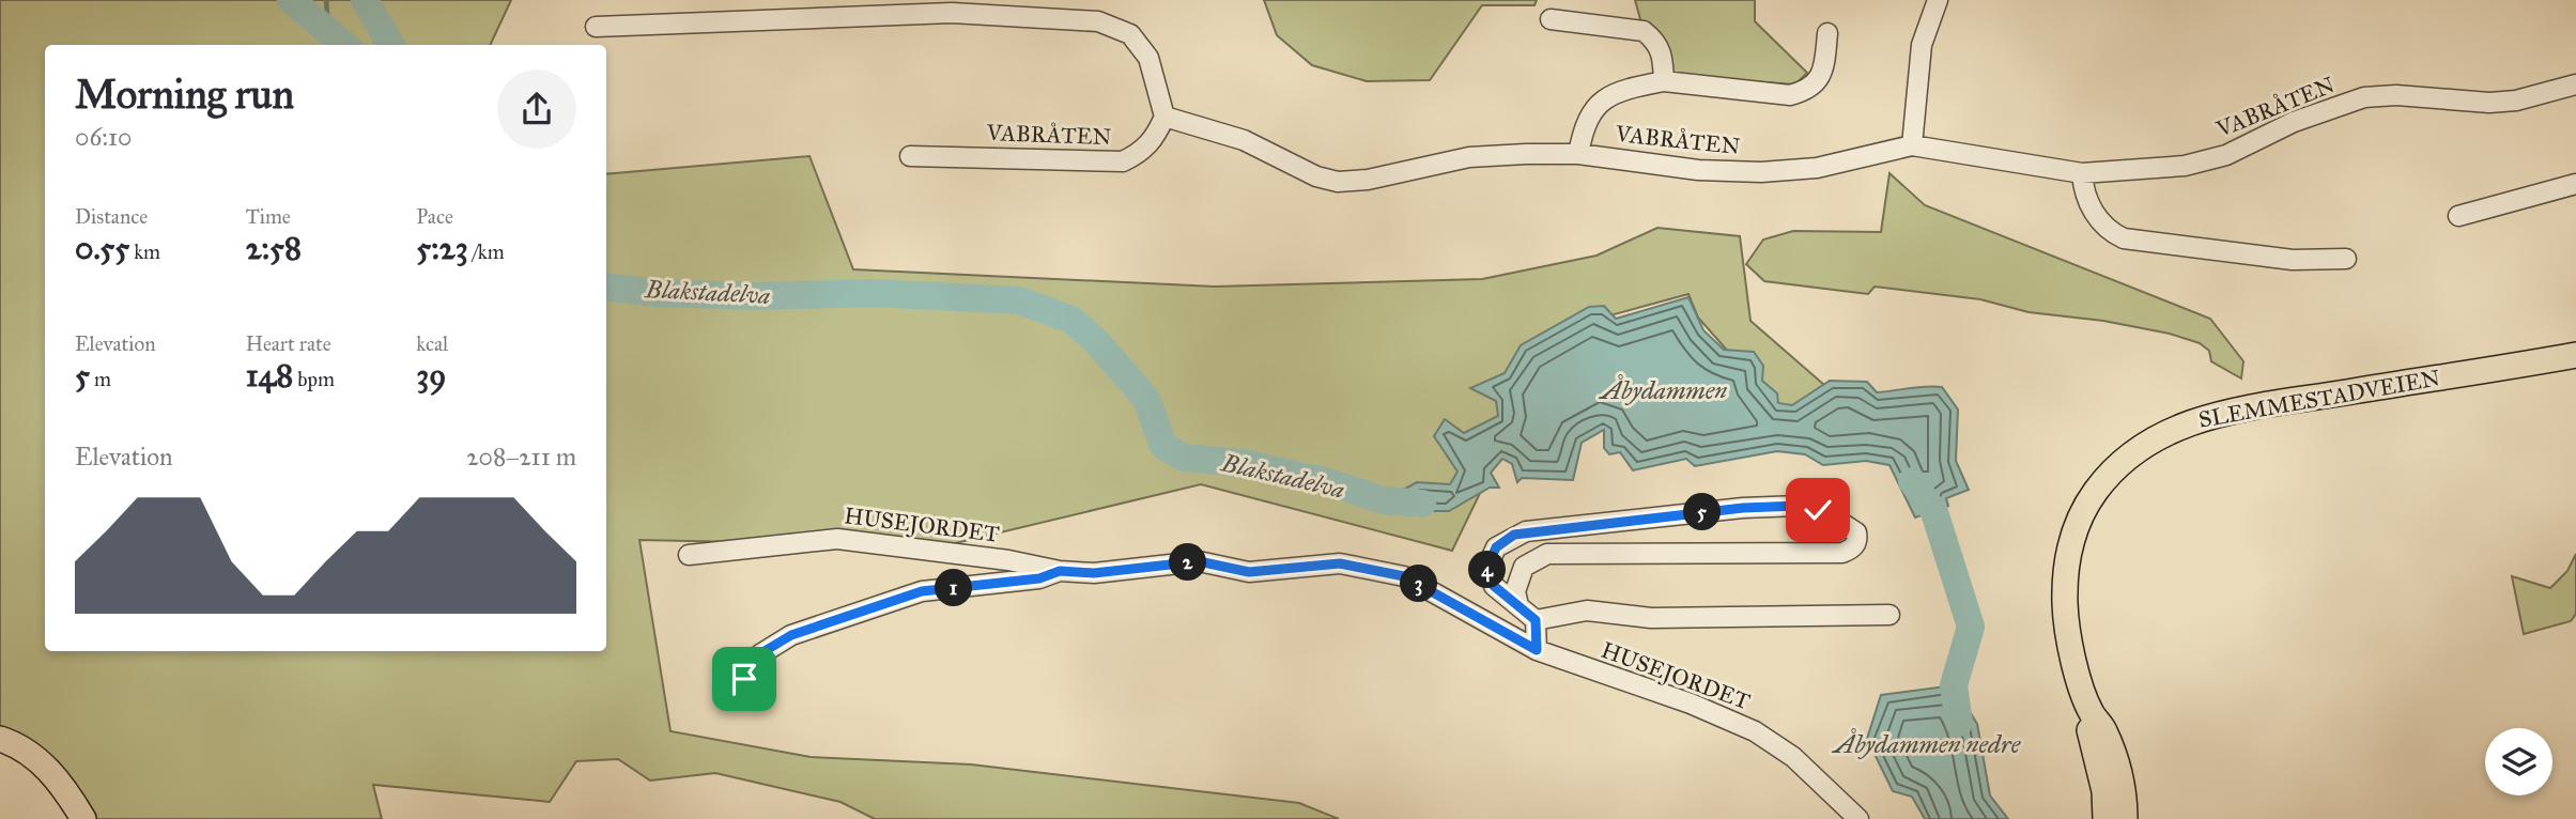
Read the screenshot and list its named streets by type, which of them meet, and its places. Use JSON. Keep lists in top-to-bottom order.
{
  "streets": {
    "main road": ["SLEMMESTADVEIEN"],
    "street": ["VABRÅTEN", "HUSEJORDET"]
  },
  "water": ["Blakstadelva", "Åbydammen", "Åbydammen nedre"],
  "page": {
    "heading": ["Morning run", "06:10"],
    "stats": [
      ["Distance", "0.55 km"],
      ["Time", "2:58"],
      ["Pace", "5:23 /km"],
      ["Elevation", "5 m"],
      ["Heart rate", "148 bpm"],
      ["kcal", "39"]
    ],
    "chart": ["Elevation", "208–211 m"],
    "pins": [
      "5",
      "2",
      "4",
      "3",
      "1"
    ]
  }
}
